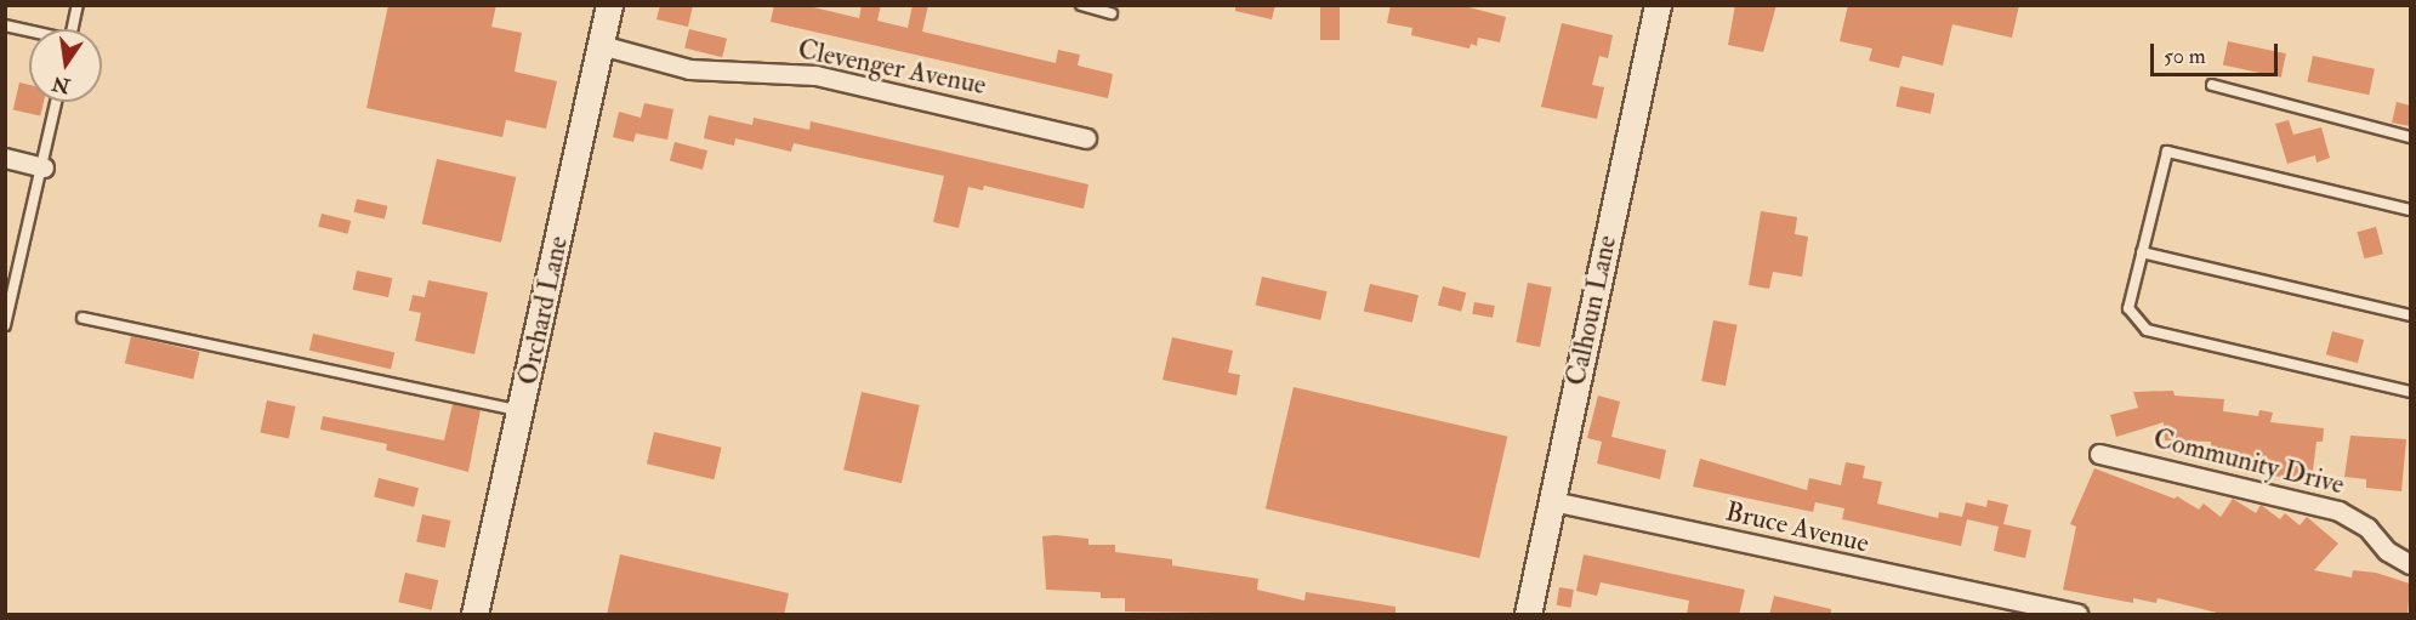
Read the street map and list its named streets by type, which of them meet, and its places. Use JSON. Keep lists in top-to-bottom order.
{
  "streets": {
    "street": [
      "Clevenger Avenue",
      "Orchard Lane",
      "Calhoun Lane",
      "Community Drive",
      "Bruce Avenue"
    ]
  },
  "crossings": [
    ["Clevenger Avenue", "Orchard Lane"],
    ["Calhoun Lane", "Bruce Avenue"]
  ],
  "scale_bar": "50 m",
  "north": "bottom"
}
